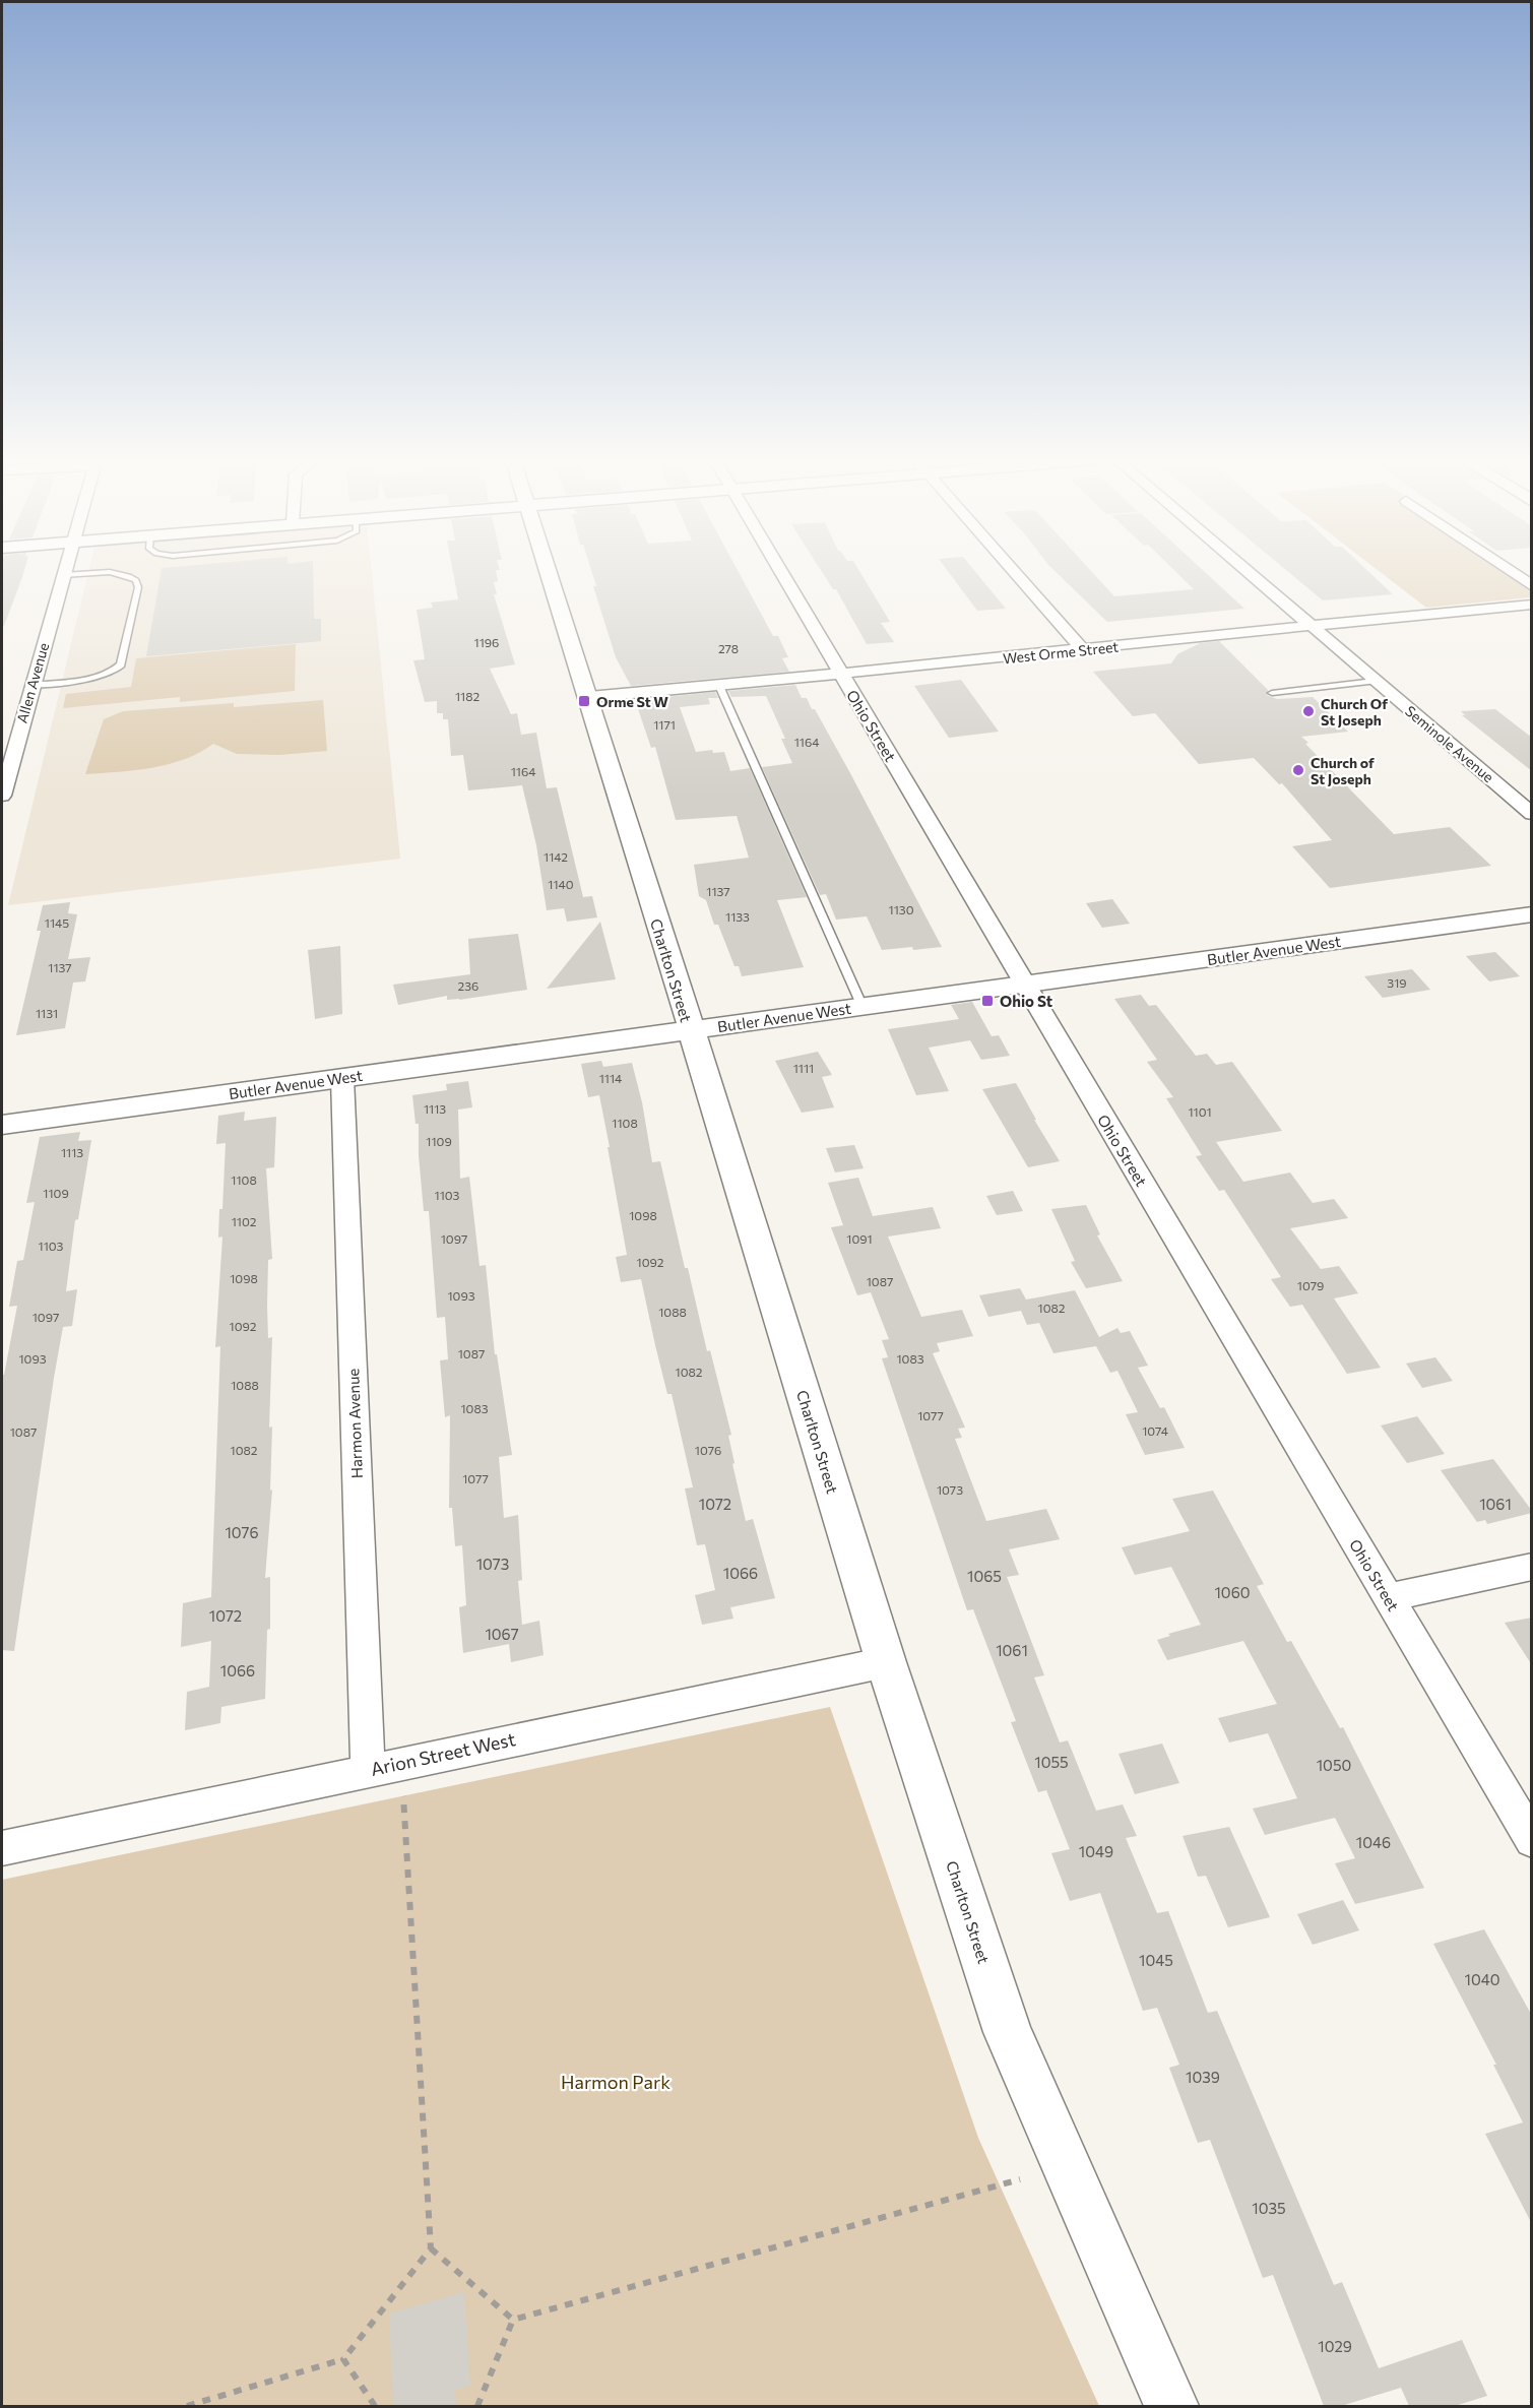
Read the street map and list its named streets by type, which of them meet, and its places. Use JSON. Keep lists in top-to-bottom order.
{
  "streets": {
    "street": [
      "West Orme Street",
      "Allen Avenue",
      "Ohio Street",
      "Seminole Avenue",
      "Butler Avenue West",
      "Charlton Street",
      "Harmon Avenue",
      "Arion Street West"
    ]
  },
  "crossings": [
    ["West Orme Street", "Ohio Street"],
    ["West Orme Street", "Seminole Avenue"],
    ["West Orme Street", "Charlton Street"],
    ["Ohio Street", "Butler Avenue West"],
    ["Butler Avenue West", "Charlton Street"],
    ["Butler Avenue West", "Harmon Avenue"],
    ["Charlton Street", "Arion Street West"],
    ["Harmon Avenue", "Arion Street West"]
  ],
  "parks": ["Harmon Park"],
  "places": {
    "transit": ["Orme St W", "Ohio St"],
    "other": ["Church Of St Joseph", "Church of St Joseph"]
  },
  "house_numbers": [
    "1196",
    "278",
    "1182",
    "1171",
    "1164",
    "1164",
    "1142",
    "1140",
    "1137",
    "1130",
    "1133",
    "1145",
    "1137",
    "319",
    "236",
    "1131",
    "1111",
    "1114",
    "1113",
    "1101",
    "1108",
    "1109",
    "1113",
    "1108",
    "1109",
    "1103",
    "1098",
    "1102",
    "1097",
    "1091",
    "1103",
    "1092",
    "1098",
    "1087",
    "1079",
    "1093",
    "1082",
    "1088",
    "1097",
    "1092",
    "1087",
    "1093",
    "1083",
    "1082",
    "1088",
    "1083",
    "1077",
    "1074",
    "1087",
    "1082",
    "1076",
    "1077",
    "1073",
    "1072",
    "1061",
    "1076",
    "1073",
    "1066",
    "1065",
    "1060",
    "1072",
    "1067",
    "1061",
    "1066",
    "1055",
    "1050",
    "1046",
    "1049",
    "1045",
    "1040",
    "1039",
    "1035",
    "1029"
  ]
}
